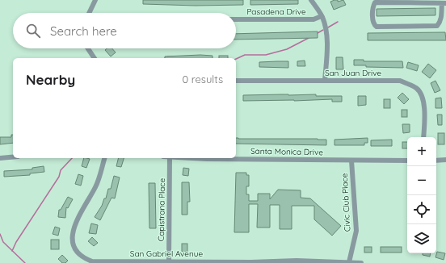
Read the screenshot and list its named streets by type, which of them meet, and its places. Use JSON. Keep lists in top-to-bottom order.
{
  "streets": {
    "street": [
      "Pasadena Drive",
      "San Juan Drive",
      "Santa Monica Drive",
      "Civic Club Place",
      "Capistrana Place",
      "San Gabriel Avenue"
    ]
  },
  "crossings": [
    ["Santa Monica Drive", "Civic Club Place"],
    ["Civic Club Place", "San Gabriel Avenue"],
    ["Capistrana Place", "San Gabriel Avenue"]
  ],
  "page": {
    "search": "Search here",
    "heading": ["Nearby", "0 results"],
    "map_buttons": ["+", "−"]
  }
}
